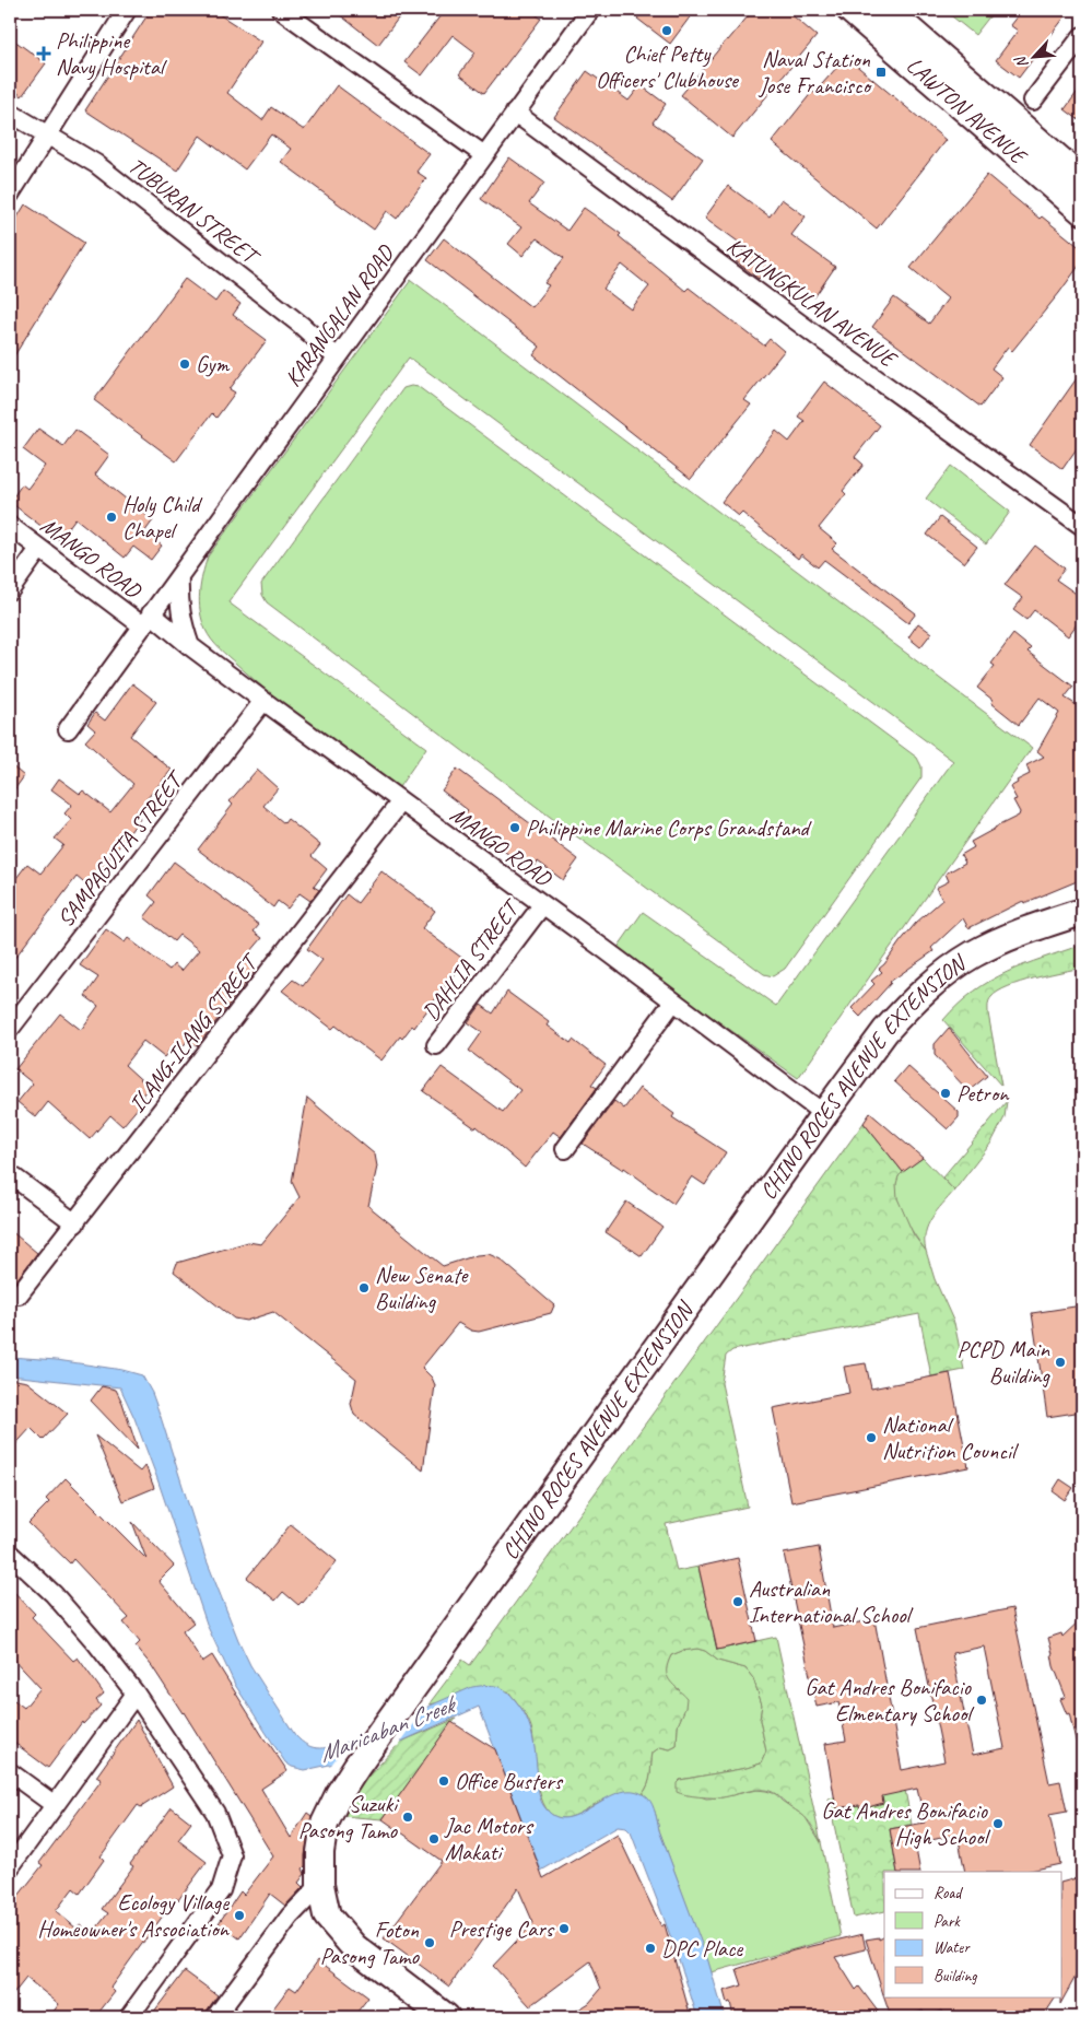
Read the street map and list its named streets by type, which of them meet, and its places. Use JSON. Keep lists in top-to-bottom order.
{
  "streets": {
    "main road": ["LAWTON AVENUE", "CHINO ROCES AVENUE EXTENSION"],
    "street": [
      "TUBURAN STREET",
      "KATUNGKULAN AVENUE",
      "KARANGALAN ROAD",
      "MANGO ROAD",
      "SAMPAGUITA STREET",
      "DAHLIA STREET",
      "ILANG-ILANG STREET"
    ]
  },
  "crossings": [
    ["TUBURAN STREET", "KARANGALAN ROAD"],
    ["KATUNGKULAN AVENUE", "KARANGALAN ROAD"],
    ["KARANGALAN ROAD", "MANGO ROAD"],
    ["MANGO ROAD", "SAMPAGUITA STREET"],
    ["MANGO ROAD", "DAHLIA STREET"],
    ["MANGO ROAD", "ILANG-ILANG STREET"],
    ["MANGO ROAD", "CHINO ROCES AVENUE EXTENSION"]
  ],
  "water": ["Maricaban Creek"],
  "places": {
    "other": [
      "Chief Petty Officers' Clubhouse",
      "Gym",
      "Holy Child Chapel",
      "Philippine Marine Corps Grandstand",
      "Petron",
      "New Senate Building",
      "PCPD Main Building",
      "National Nutrition Council",
      "Australian International School",
      "Gat Andres Bonifacio Elmentary School",
      "Office Busters",
      "Suzuki Pasong Tamo",
      "Gat Andres Bonifacio High School",
      "Jac Motors Makati",
      "Ecology Village Homeowner's Association",
      "Prestige Cars",
      "Foton Pasong Tamo",
      "DPC Place"
    ],
    "health": ["Philippine Navy Hospital"],
    "transit": ["Naval Station Jose Francisco"]
  },
  "legend": [
    "Road",
    "Park",
    "Water",
    "Building"
  ],
  "north": "bottom left"
}
